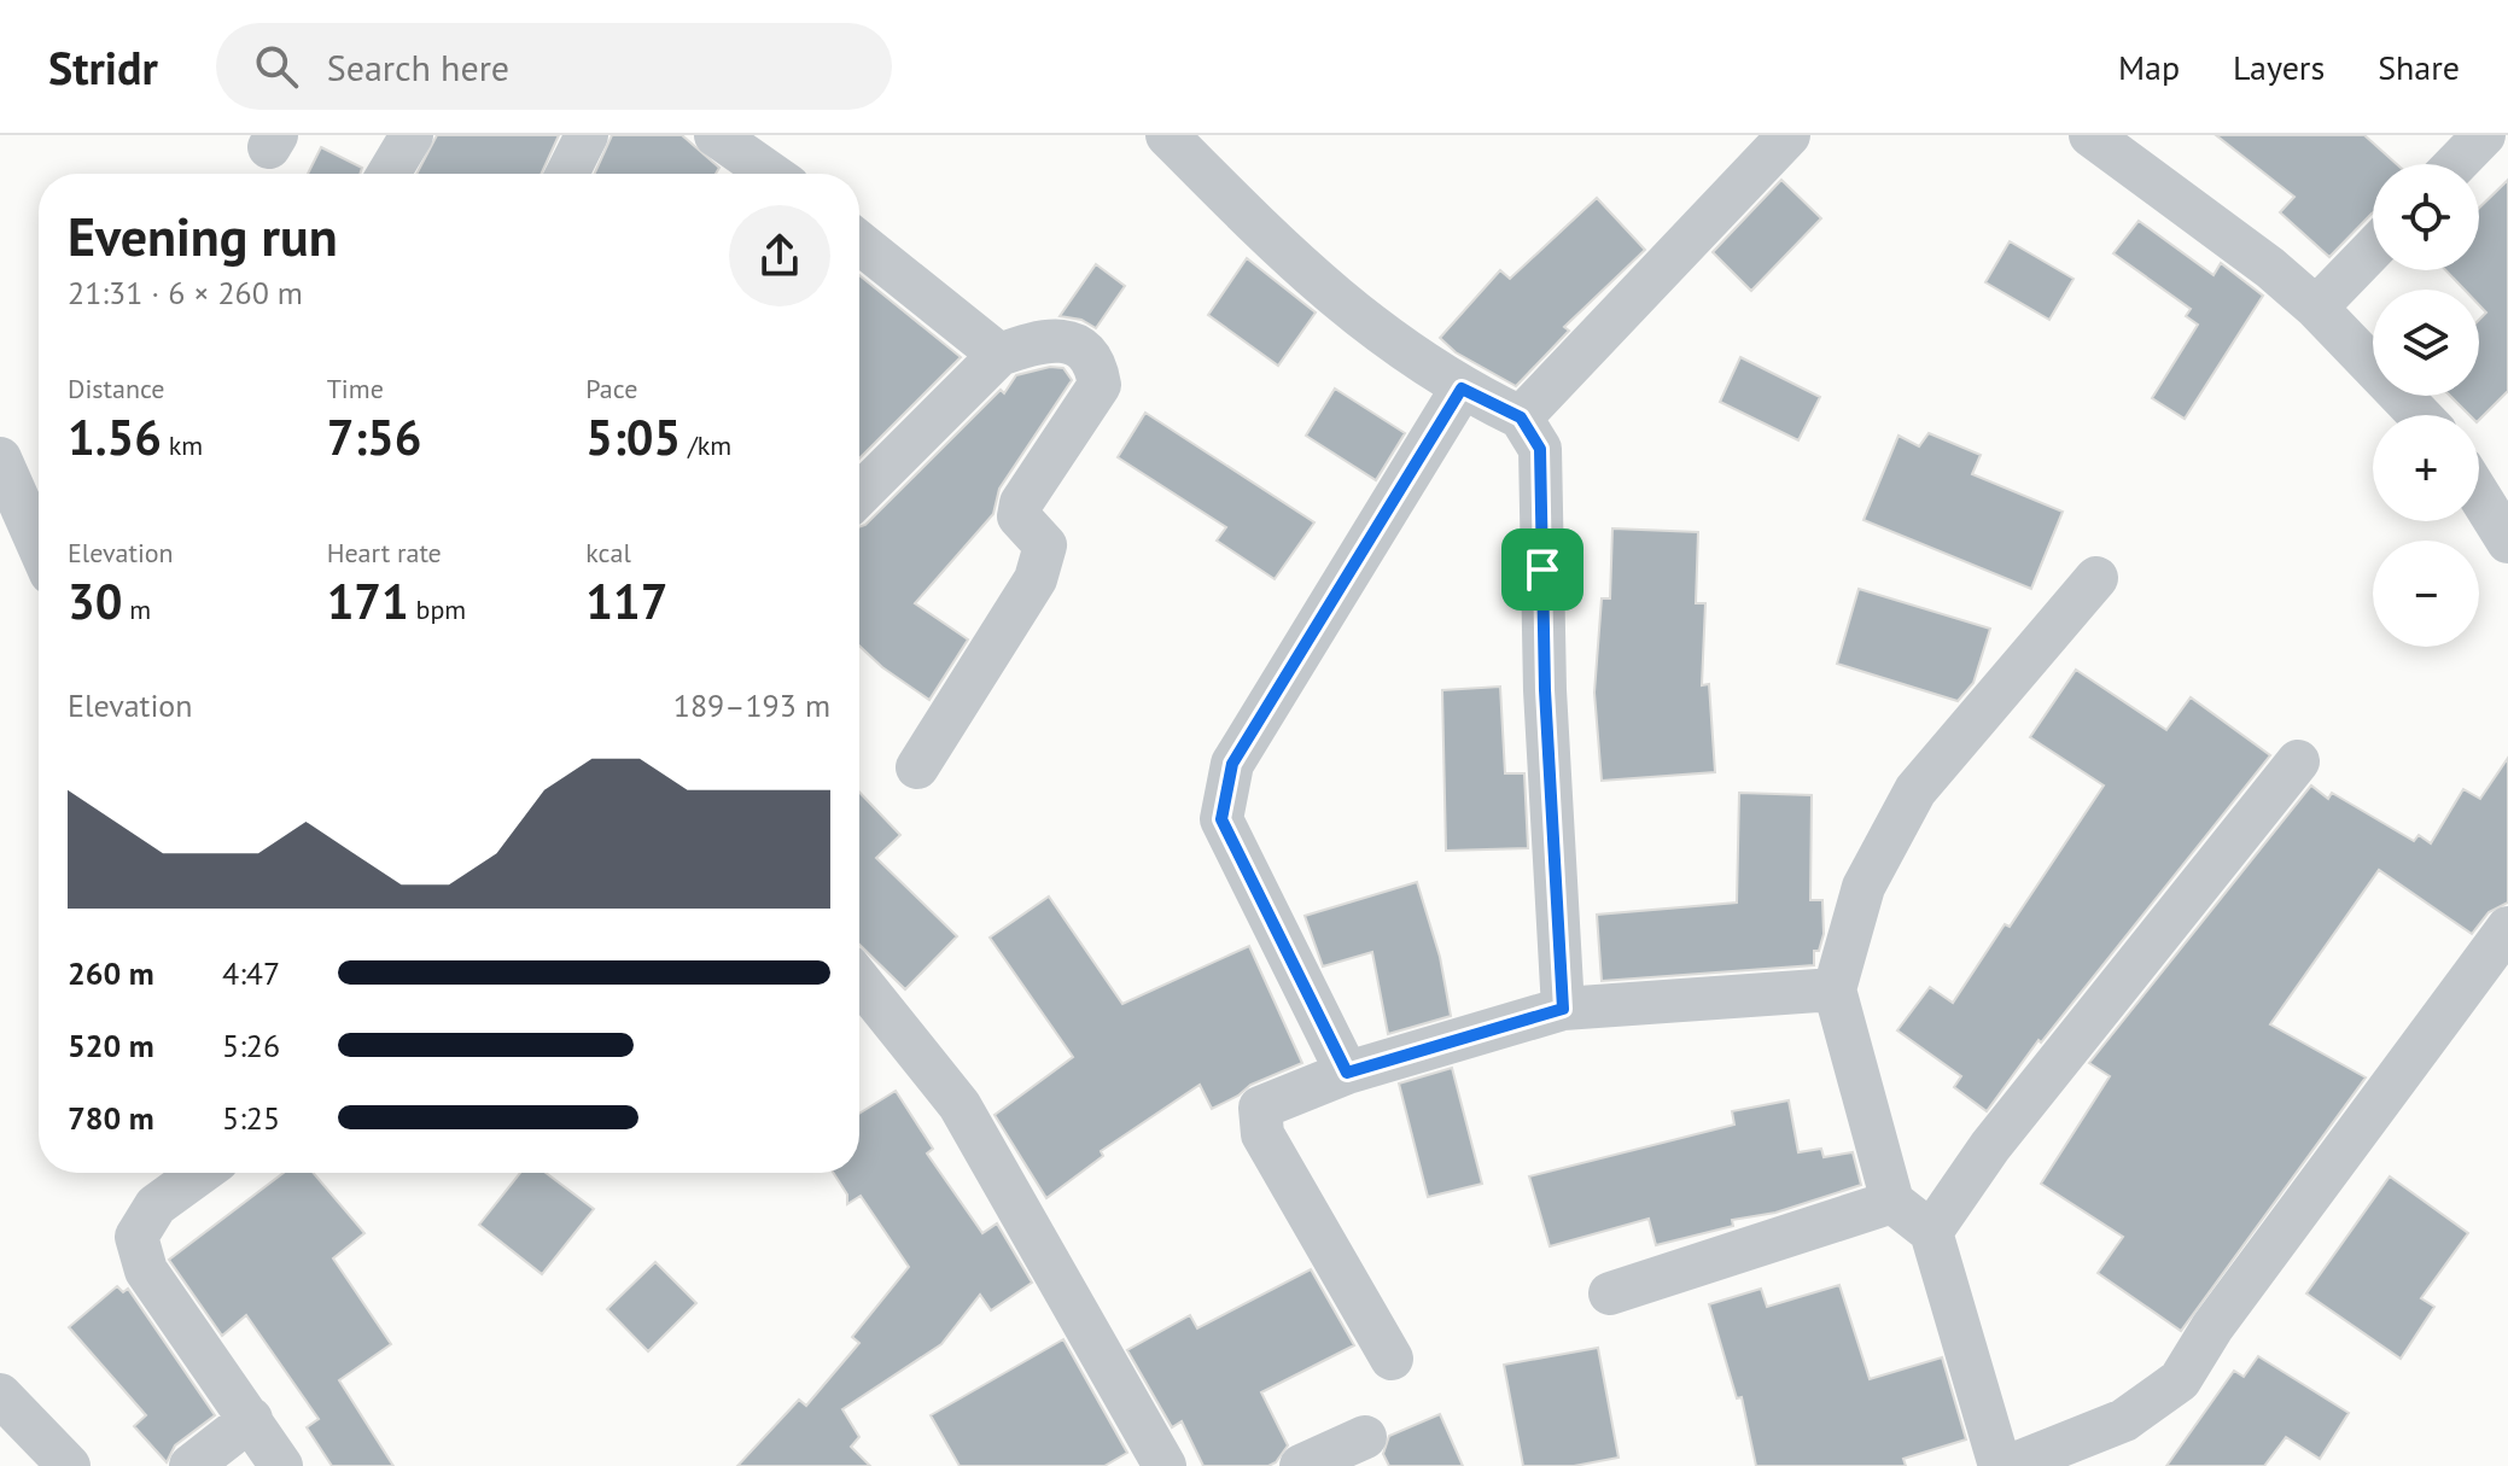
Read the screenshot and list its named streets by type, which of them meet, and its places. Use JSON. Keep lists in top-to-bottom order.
{
  "page": {
    "header": "Stridr",
    "search": "Search here",
    "nav": ["Map", "Layers", "Share"],
    "map_buttons": ["+", "−"],
    "heading": ["Evening run", "21:31 · 6 × 260 m"],
    "stats": [
      ["Distance", "1.56 km"],
      ["Time", "7:56"],
      ["Pace", "5:05 /km"],
      ["Elevation", "30 m"],
      ["Heart rate", "171 bpm"],
      ["kcal", "117"]
    ],
    "chart": ["Elevation", "189–193 m"],
    "list": [
      {
        "name": "260 m",
        "note": "4:47"
      },
      {
        "name": "520 m",
        "note": "5:26"
      },
      {
        "name": "780 m",
        "note": "5:25"
      }
    ]
  }
}
